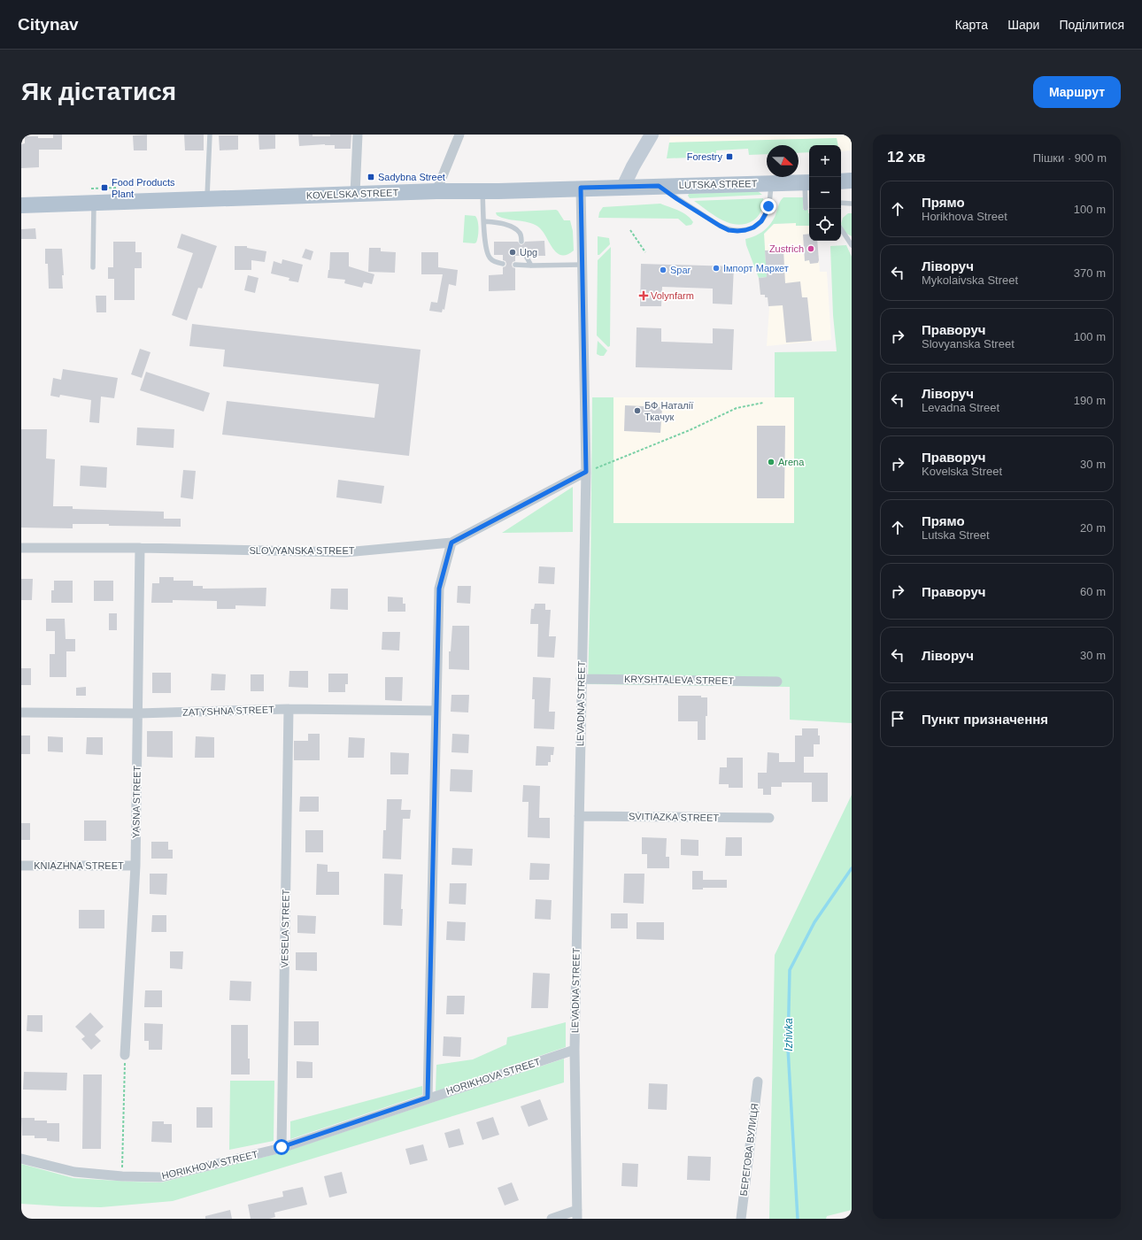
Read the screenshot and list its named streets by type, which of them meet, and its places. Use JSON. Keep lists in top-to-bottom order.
{
  "streets": {
    "main road": ["LUTSKA STREET", "KOVELSKA STREET"],
    "street": [
      "SLOVYANSKA STREET",
      "KRYSHTALEVA STREET",
      "LEVADNA STREET",
      "ZATYSHNA STREET",
      "YASNA STREET",
      "SVITIAZKA STREET",
      "KNIAZHNA STREET",
      "VESELA STREET",
      "HORIKHOVA STREET",
      "БЕРЕГОВА ВУЛИЦЯ"
    ]
  },
  "crossings": [
    ["LUTSKA STREET", "KOVELSKA STREET"],
    ["KOVELSKA STREET", "LEVADNA STREET"],
    ["SLOVYANSKA STREET", "LEVADNA STREET"],
    ["SLOVYANSKA STREET", "YASNA STREET"],
    ["KRYSHTALEVA STREET", "LEVADNA STREET"],
    ["LEVADNA STREET", "SVITIAZKA STREET"],
    ["LEVADNA STREET", "HORIKHOVA STREET"],
    ["ZATYSHNA STREET", "YASNA STREET"],
    ["ZATYSHNA STREET", "VESELA STREET"],
    ["YASNA STREET", "KNIAZHNA STREET"],
    ["VESELA STREET", "HORIKHOVA STREET"]
  ],
  "water": ["Izhivka"],
  "places": {
    "transit": ["Forestry", "Sadybna Street", "Food Products Plant"],
    "other": [
      "Zustrich",
      "Upg",
      "Імпорт Маркет",
      "Spar",
      "БФ Наталії Ткачук",
      "Arena"
    ],
    "health": ["Volynfarm"]
  },
  "north": "right",
  "page": {
    "header": "Citynav",
    "nav": ["Карта", "Шари", "Поділитися"],
    "buttons": "Маршрут",
    "title": "Як дістатися",
    "heading": ["12 хв", "Пішки · 900 m"],
    "map_buttons": ["+", "−"],
    "list": [
      ["Прямо", "Horikhova Street", "100 m"],
      ["Ліворуч", "Mykolaivska Street", "370 m"],
      ["Праворуч", "Slovyanska Street", "100 m"],
      ["Ліворуч", "Levadna Street", "190 m"],
      ["Праворуч", "Kovelska Street", "30 m"],
      ["Прямо", "Lutska Street", "20 m"],
      ["Праворуч", "60 m"],
      ["Ліворуч", "30 m"],
      "Пункт призначення"
    ]
  }
}
